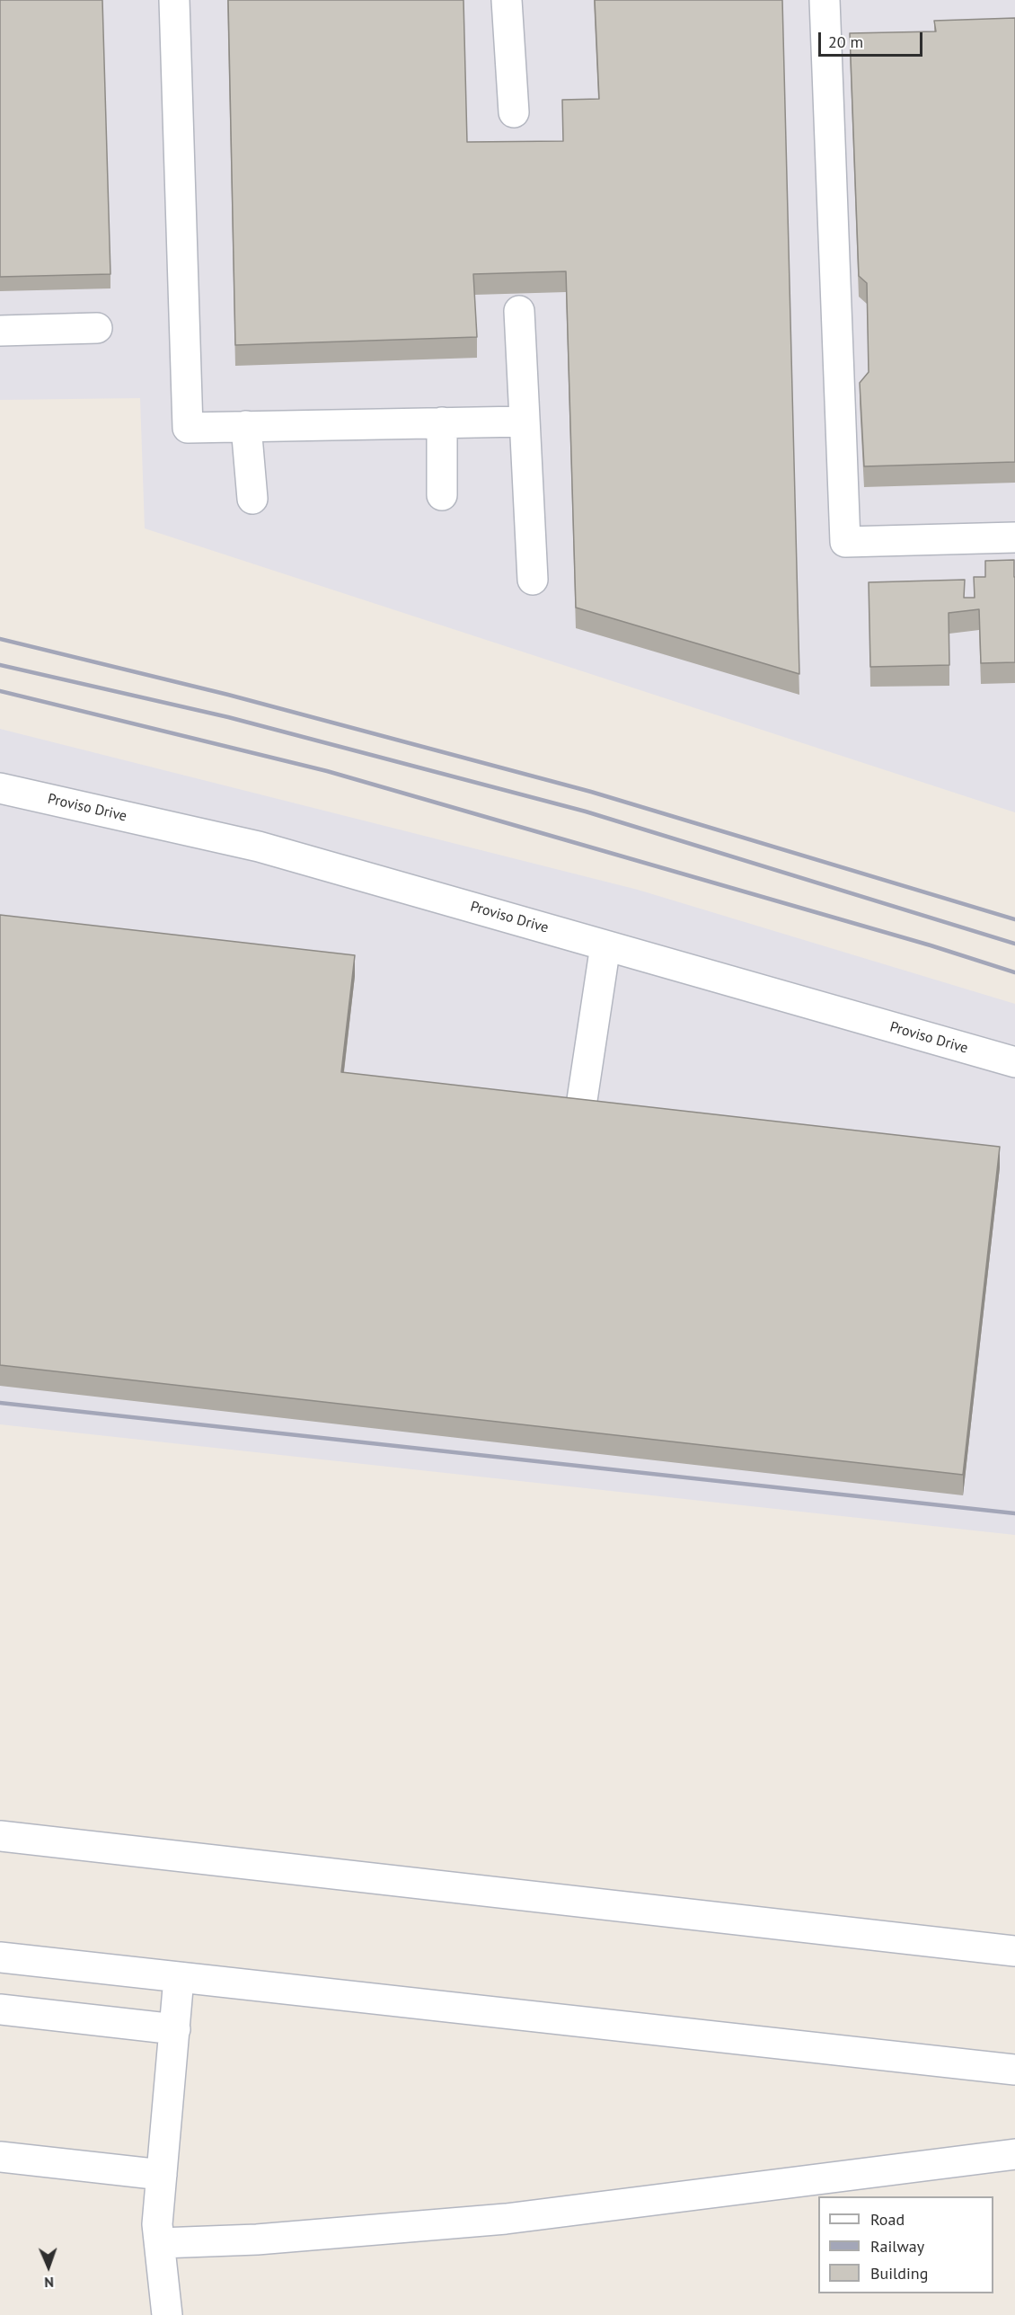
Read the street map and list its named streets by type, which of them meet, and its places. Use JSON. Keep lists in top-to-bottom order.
{
  "streets": {
    "street": ["Proviso Drive"]
  },
  "legend": ["Road", "Railway", "Building"],
  "scale_bar": "20 m",
  "north": "bottom"
}
